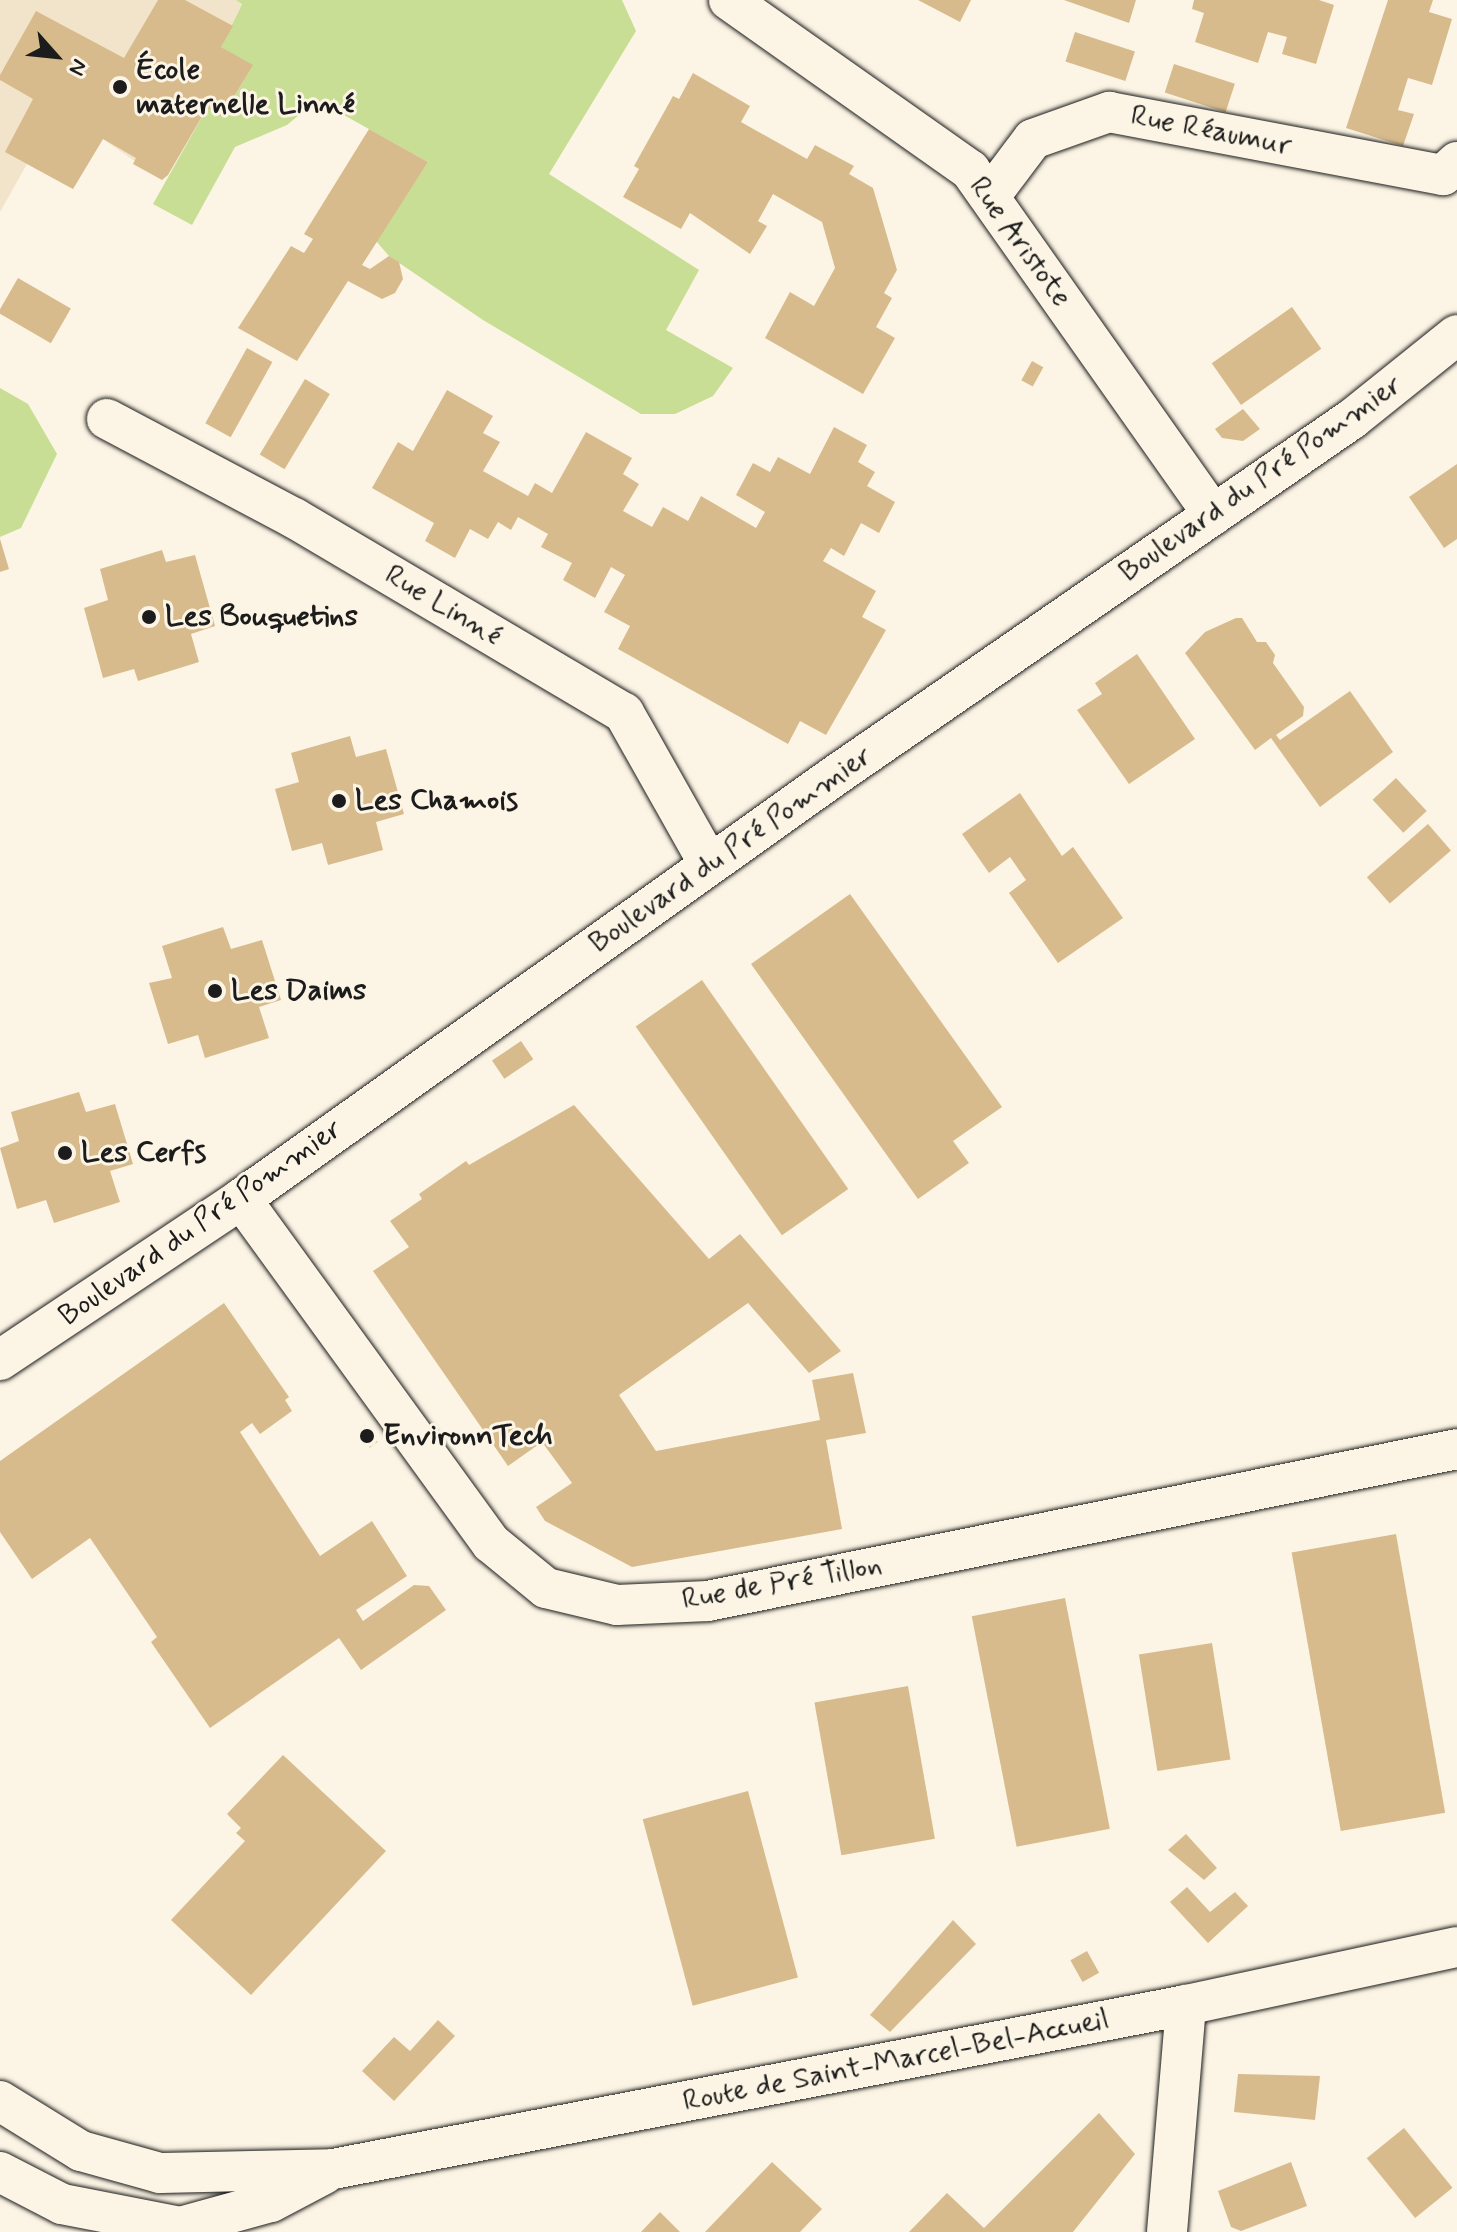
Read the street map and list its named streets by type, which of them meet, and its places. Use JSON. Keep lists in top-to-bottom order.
{
  "streets": {
    "street": [
      "Rue Réaumur",
      "Rue Aristote",
      "Boulevard du Pré Pommier",
      "Rue Linné",
      "Rue de Pré Tillon",
      "Route de Saint-Marcel-Bel-Accueil"
    ]
  },
  "crossings": [
    ["Rue Réaumur", "Rue Aristote"],
    ["Rue Aristote", "Boulevard du Pré Pommier"],
    ["Boulevard du Pré Pommier", "Rue Linné"],
    ["Boulevard du Pré Pommier", "Rue de Pré Tillon"]
  ],
  "places": [
    "École maternelle Linné",
    "Les Bouquetins",
    "Les Chamois",
    "Les Daims",
    "Les Cerfs",
    "EnvironnTech"
  ],
  "north": "bottom right"
}
